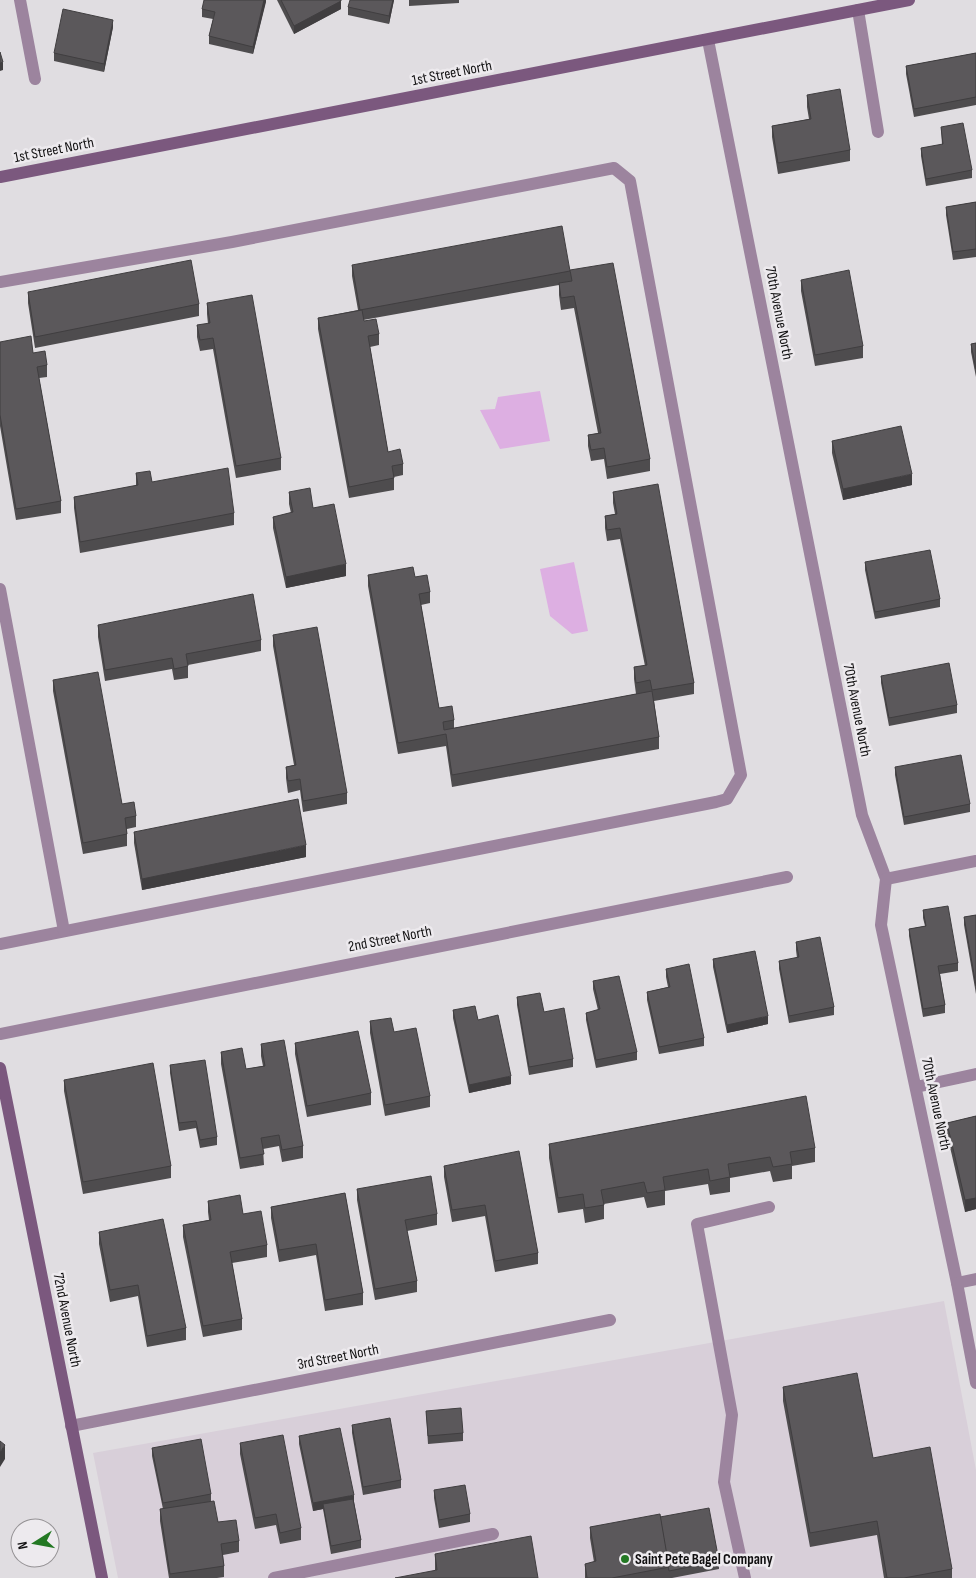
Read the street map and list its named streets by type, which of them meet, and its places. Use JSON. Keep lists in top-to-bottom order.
{
  "streets": {
    "street": [
      "1st Street North",
      "70th Avenue North",
      "2nd Street North",
      "72nd Avenue North",
      "3rd Street North"
    ]
  },
  "crossings": [
    ["1st Street North", "70th Avenue North"],
    ["72nd Avenue North", "3rd Street North"]
  ],
  "places": ["Saint Pete Bagel Company"],
  "north": "left"
}
